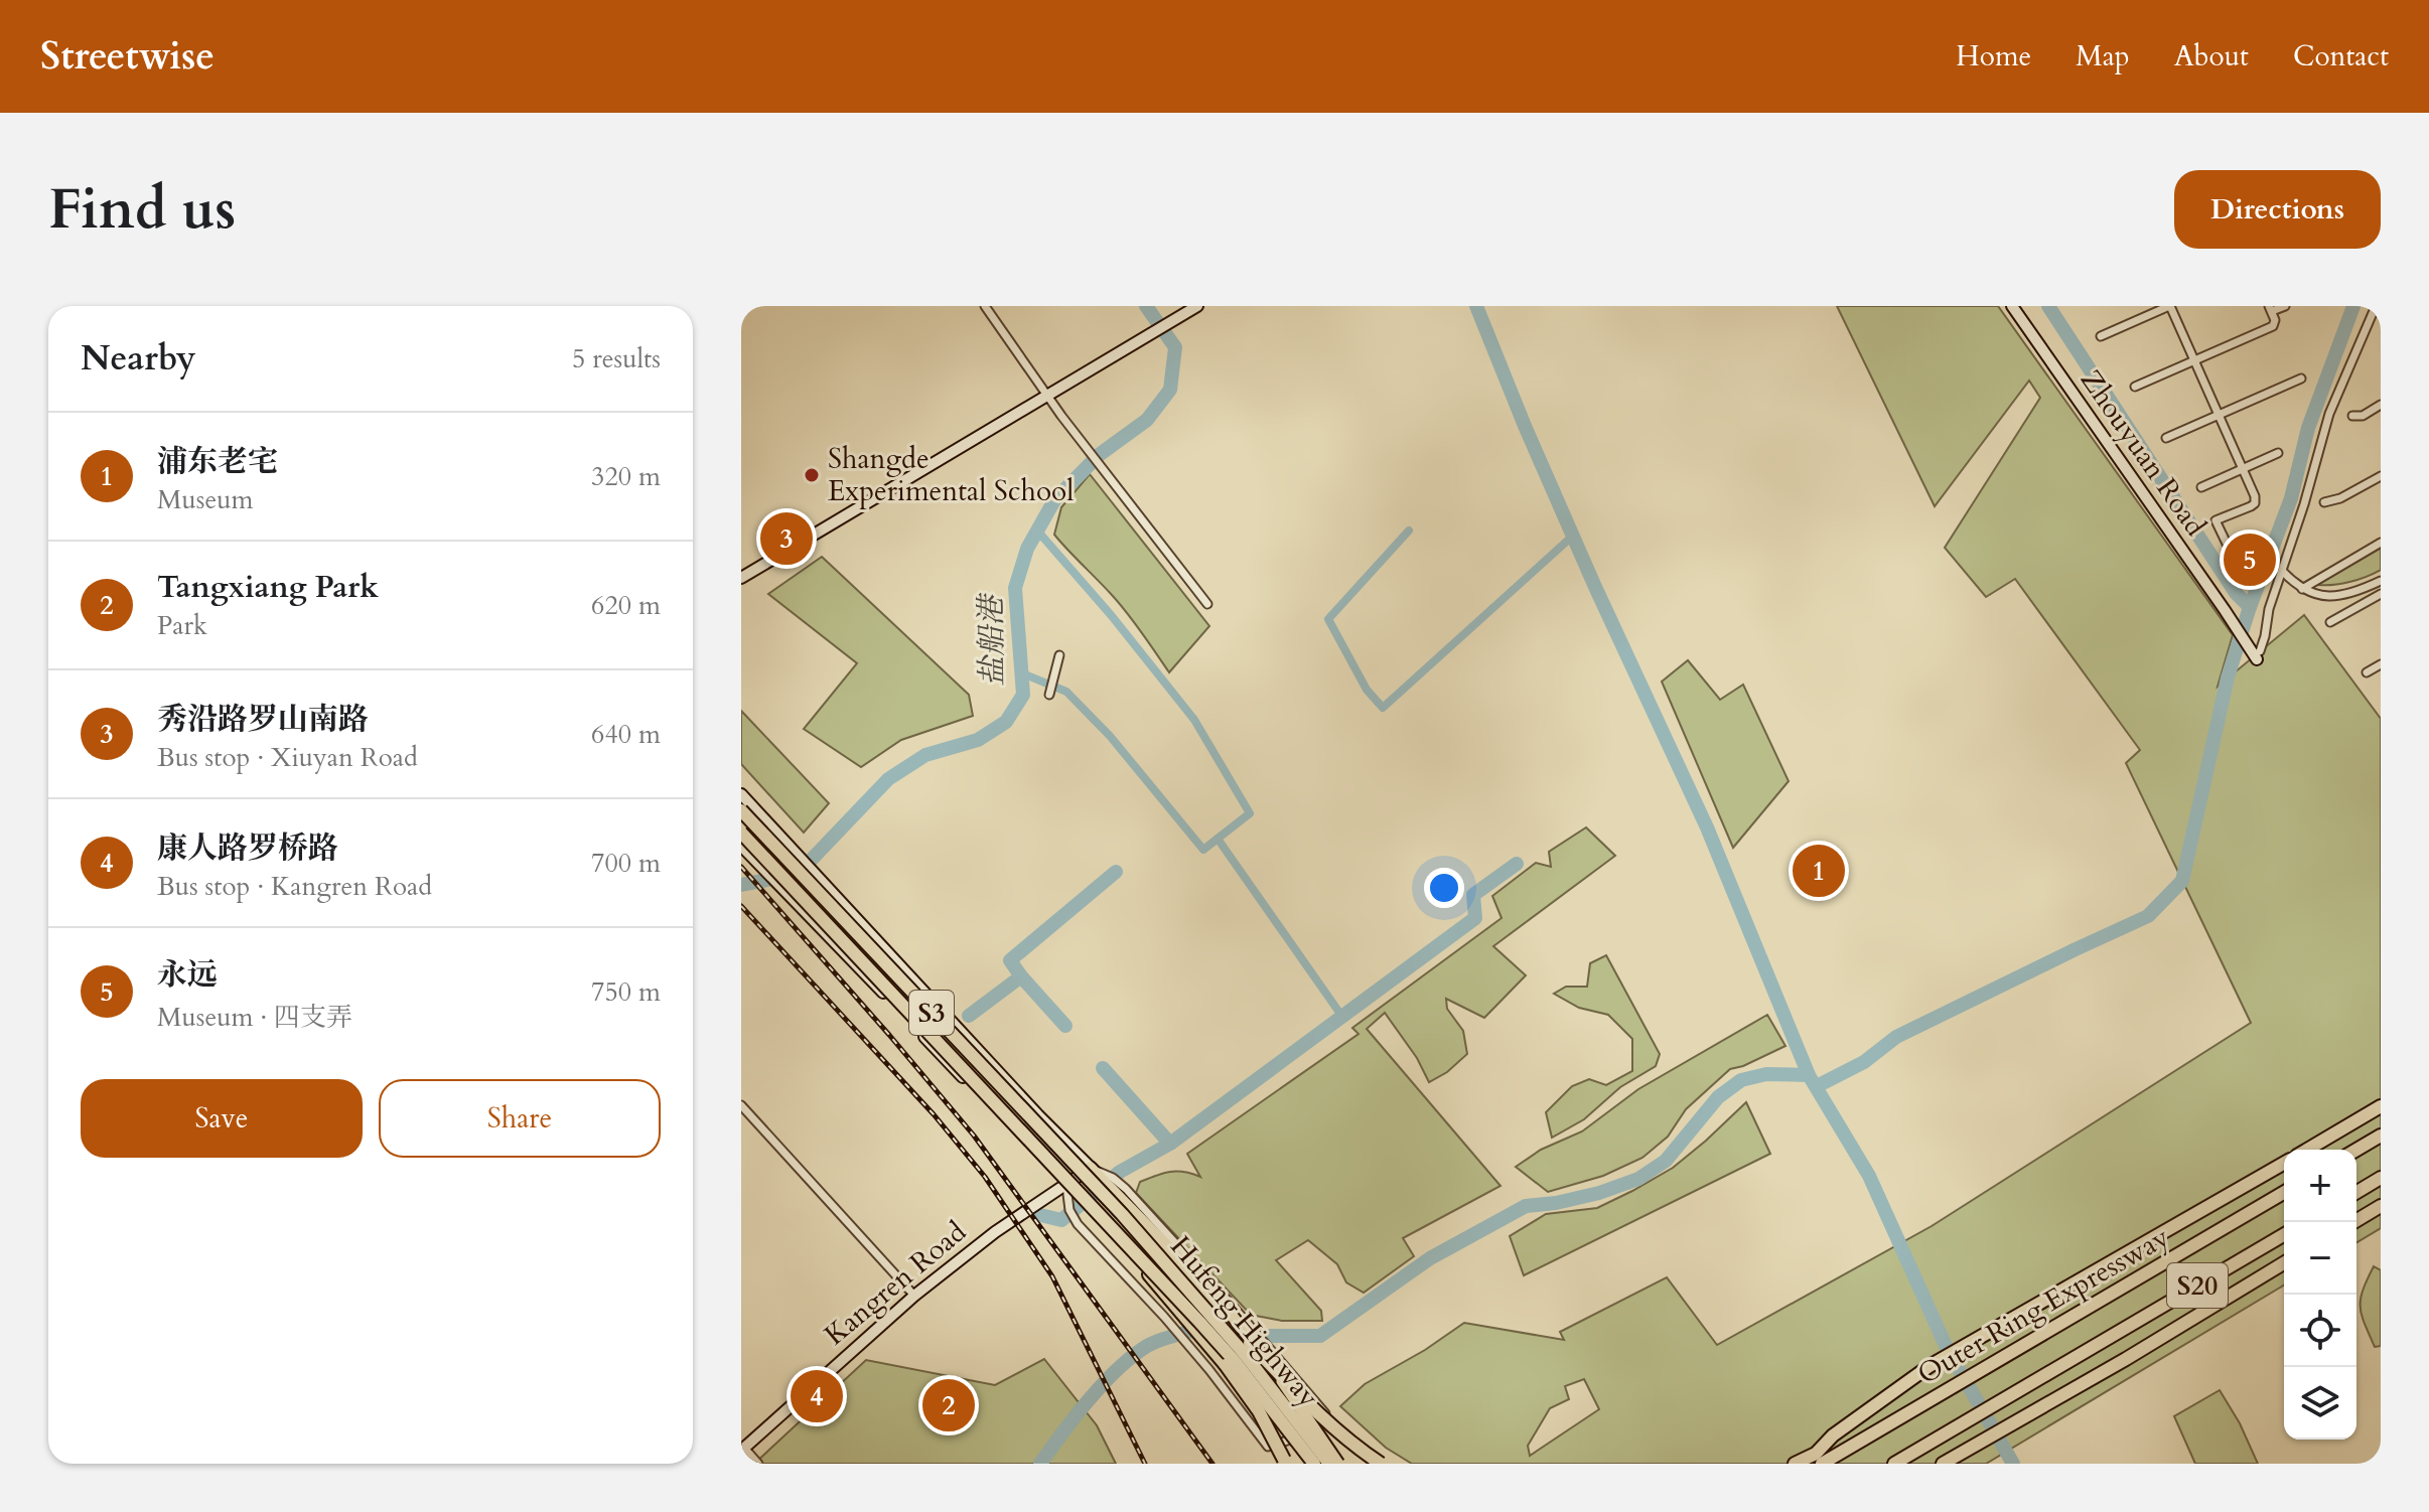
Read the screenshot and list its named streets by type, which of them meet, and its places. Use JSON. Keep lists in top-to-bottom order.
{
  "streets": {
    "highway": [
      "S3",
      "S20",
      "Outer Ring Expressway",
      "Hufeng Highway"
    ],
    "main road": ["Zhouyuan Road", "Kangren Road"]
  },
  "crossings": [
    ["S3", "Hufeng Highway"]
  ],
  "water": ["盐船港"],
  "places": ["Shangde Experimental School"],
  "page": {
    "header": "Streetwise",
    "nav": [
      "Home",
      "Map",
      "About",
      "Contact"
    ],
    "buttons": [
      "Directions",
      ["Save", "Share"]
    ],
    "title": "Find us",
    "heading": ["Nearby", "5 results"],
    "list": [
      {
        "mark": "1",
        "name": "浦东老宅",
        "note": "Museum",
        "value": "320 m"
      },
      {
        "mark": "2",
        "name": "Tangxiang Park",
        "note": "Park",
        "value": "620 m"
      },
      {
        "mark": "3",
        "name": "秀沿路罗山南路",
        "note": "Bus stop · Xiuyan Road",
        "value": "640 m"
      },
      {
        "mark": "4",
        "name": "康人路罗桥路",
        "note": "Bus stop · Kangren Road",
        "value": "700 m"
      },
      {
        "mark": "5",
        "name": "永远",
        "note": "Museum · 四支弄",
        "value": "750 m"
      }
    ],
    "pins": [
      "3",
      "5",
      "1",
      "4",
      "2"
    ],
    "map_buttons": ["+", "−"]
  }
}
